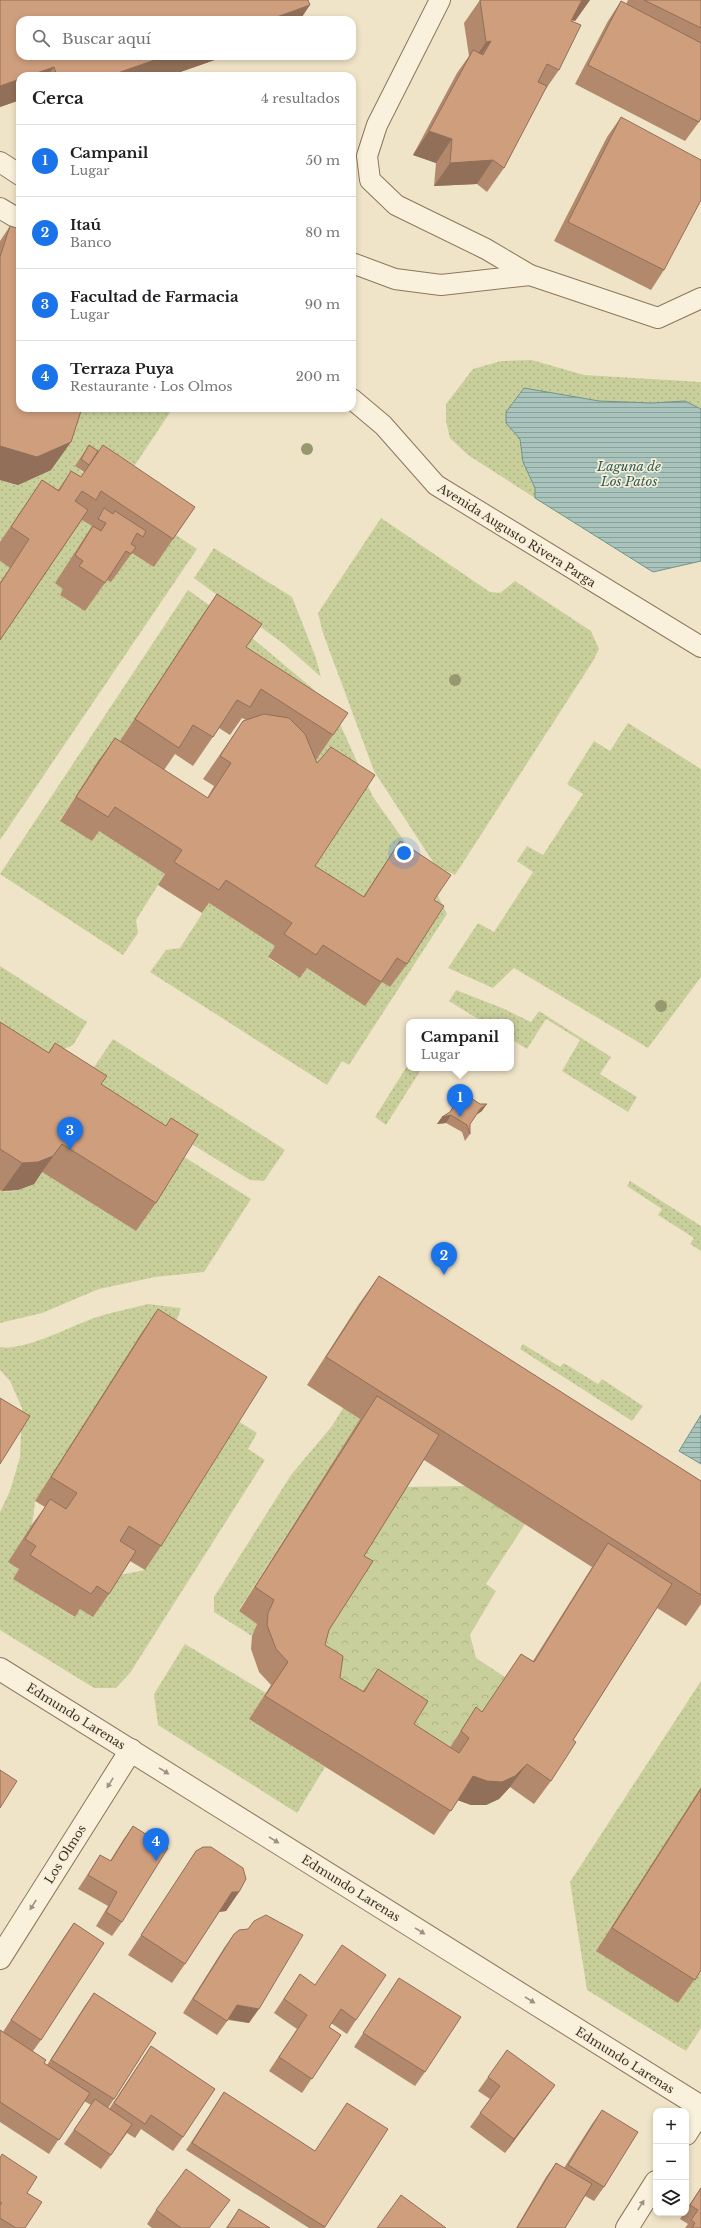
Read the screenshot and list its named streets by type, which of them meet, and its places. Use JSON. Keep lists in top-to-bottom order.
{
  "streets": {
    "street": ["Edmundo Larenas", "Los Olmos"],
    "lane": ["Avenida Augusto Rivera Parga"]
  },
  "crossings": [
    ["Edmundo Larenas", "Los Olmos"]
  ],
  "one_way": ["Edmundo Larenas", "Los Olmos"],
  "water": ["Laguna de Los Patos"],
  "page": {
    "search": "Buscar aquí",
    "heading": ["Cerca", "4 resultados"],
    "list": [
      {
        "mark": "1",
        "name": "Campanil",
        "note": "Lugar",
        "value": "50 m"
      },
      {
        "mark": "2",
        "name": "Itaú",
        "note": "Banco",
        "value": "80 m"
      },
      {
        "mark": "3",
        "name": "Facultad de Farmacia",
        "note": "Lugar",
        "value": "90 m"
      },
      {
        "mark": "4",
        "name": "Terraza Puya",
        "note": "Restaurante · Los Olmos",
        "value": "200 m"
      }
    ],
    "popup": ["Campanil", "Lugar"],
    "pins": [
      "1",
      "3",
      "2",
      "4"
    ],
    "map_buttons": ["+", "−"]
  }
}
